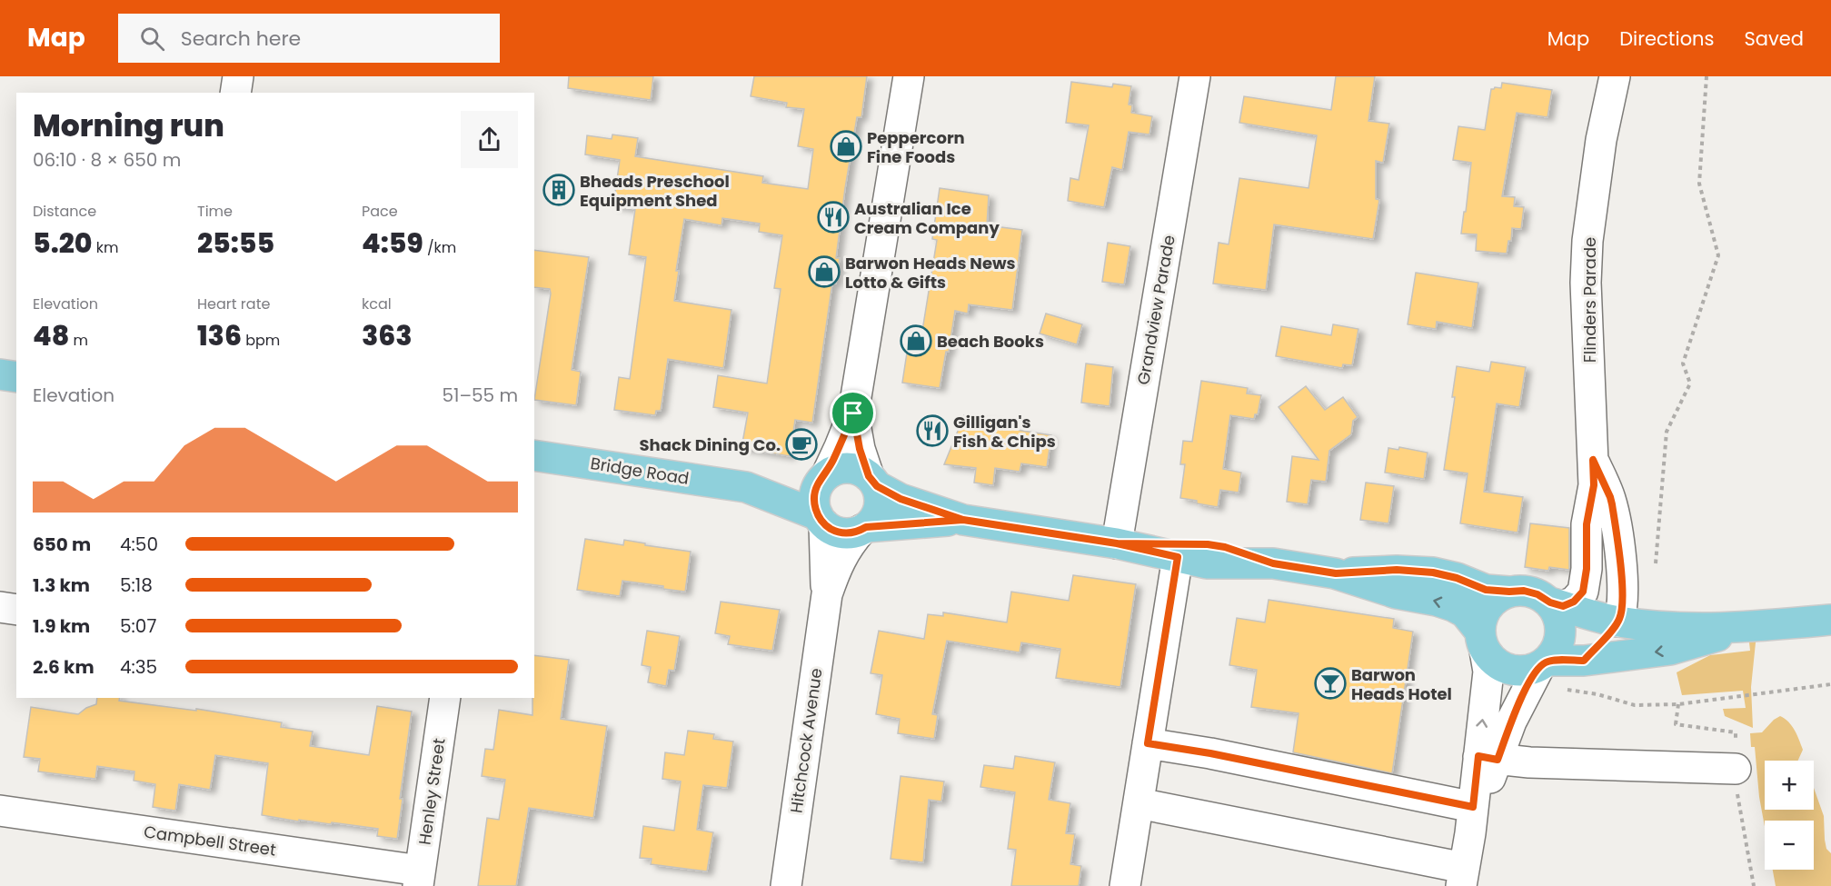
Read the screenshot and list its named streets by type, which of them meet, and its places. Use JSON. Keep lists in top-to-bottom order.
{
  "streets": {
    "main road": ["Bridge Road"],
    "street": [
      "Flinders Parade",
      "Grandview Parade",
      "Hitchcock Avenue",
      "Henley Street",
      "Campbell Street"
    ]
  },
  "crossings": [
    ["Bridge Road", "Hitchcock Avenue"],
    ["Henley Street", "Campbell Street"]
  ],
  "places": {
    "shop": ["Peppercorn Fine Foods", "Barwon Heads News Lotto & Gifts", "Beach Books"],
    "building": ["Bheads Preschool Equipment Shed"],
    "restaurant": ["Australian Ice Cream Company", "Gilligan's Fish & Chips"],
    "cafe": ["Shack Dining Co."],
    "bar": ["Barwon Heads Hotel"]
  },
  "page": {
    "header": "Map",
    "search": "Search here",
    "nav": ["Map", "Directions", "Saved"],
    "heading": ["Morning run", "06:10 · 8 × 650 m"],
    "stats": [
      ["Distance", "5.20 km"],
      ["Time", "25:55"],
      ["Pace", "4:59 /km"],
      ["Elevation", "48 m"],
      ["Heart rate", "136 bpm"],
      ["kcal", "363"]
    ],
    "chart": ["Elevation", "51–55 m"],
    "list": [
      {
        "name": "650 m",
        "note": "4:50"
      },
      {
        "name": "1.3 km",
        "note": "5:18"
      },
      {
        "name": "1.9 km",
        "note": "5:07"
      },
      {
        "name": "2.6 km",
        "note": "4:35"
      }
    ],
    "map_buttons": ["+", "−"]
  }
}
